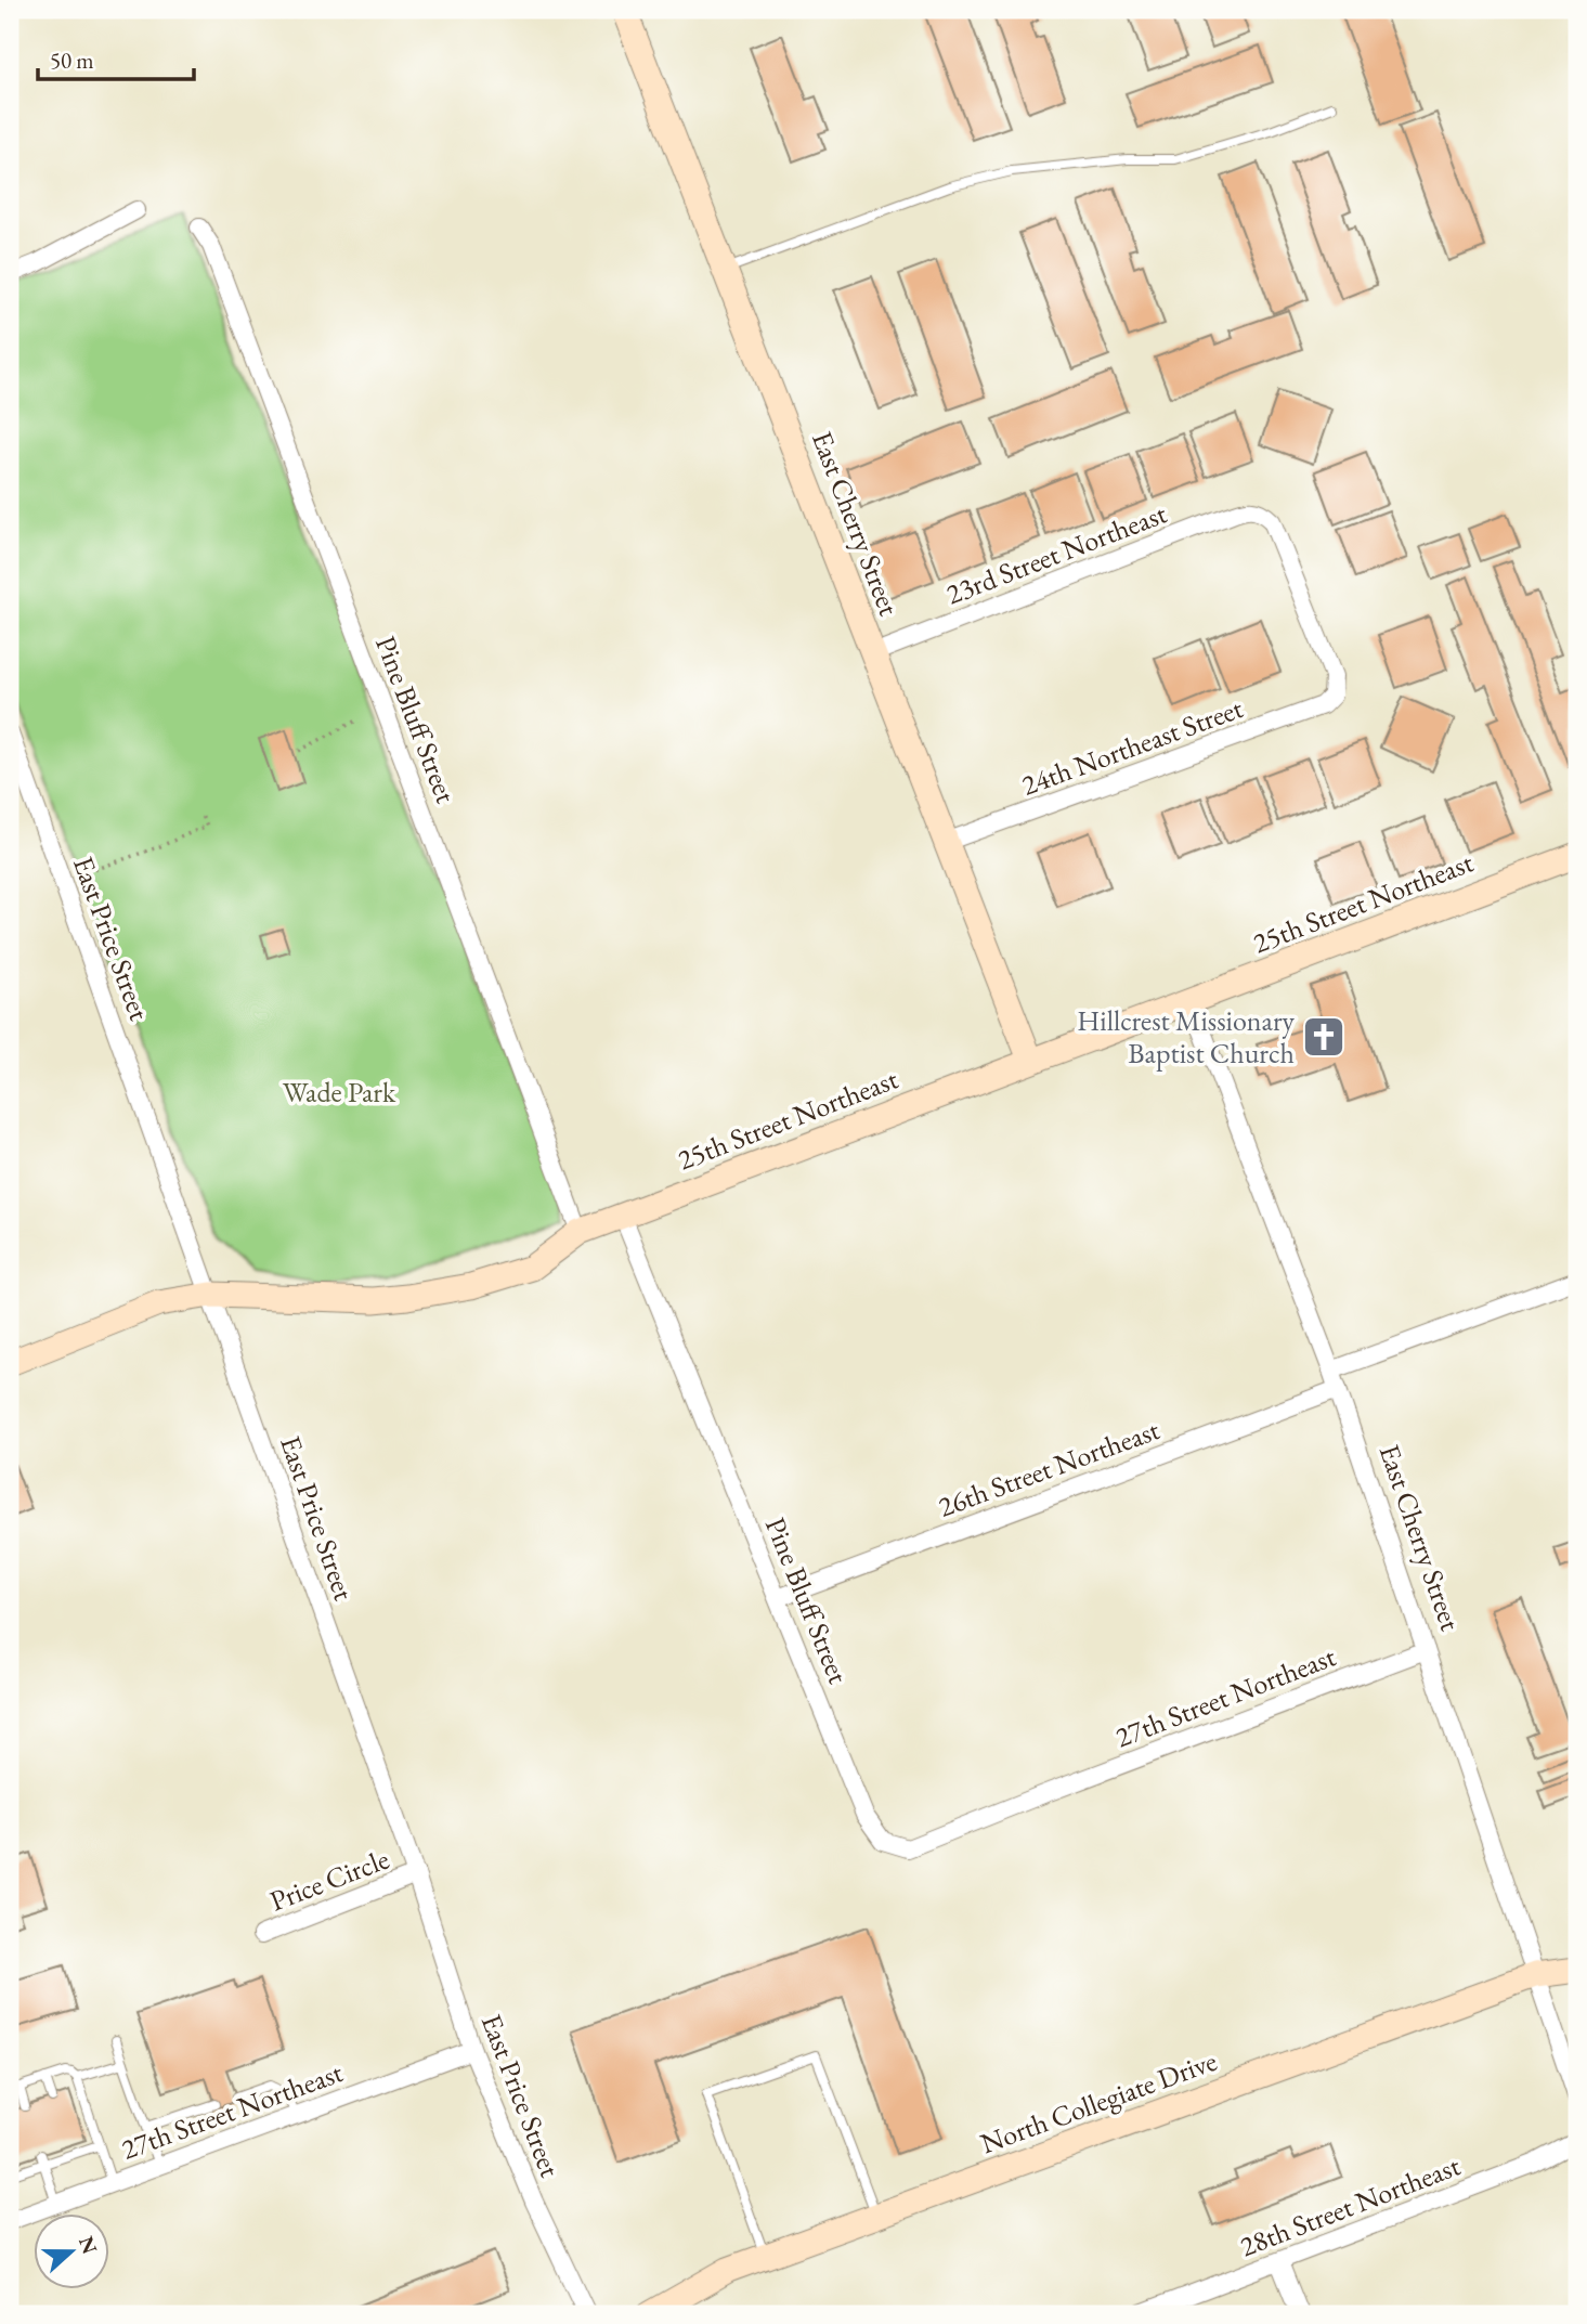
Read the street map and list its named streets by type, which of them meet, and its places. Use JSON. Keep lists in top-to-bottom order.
{
  "streets": {
    "street": [
      "East Cherry Street",
      "23rd Street Northeast",
      "Pine Bluff Street",
      "24th Northeast Street",
      "25th Street Northeast",
      "East Price Street",
      "26th Street Northeast",
      "27th Street Northeast",
      "Price Circle",
      "North Collegiate Drive",
      "28th Street Northeast"
    ]
  },
  "crossings": [
    ["East Cherry Street", "23rd Street Northeast"],
    ["East Cherry Street", "24th Northeast Street"],
    ["East Cherry Street", "25th Street Northeast"],
    ["East Cherry Street", "26th Street Northeast"],
    ["East Cherry Street", "27th Street Northeast"],
    ["East Cherry Street", "North Collegiate Drive"],
    ["23rd Street Northeast", "24th Northeast Street"],
    ["Pine Bluff Street", "25th Street Northeast"],
    ["Pine Bluff Street", "26th Street Northeast"],
    ["Pine Bluff Street", "27th Street Northeast"],
    ["25th Street Northeast", "East Price Street"],
    ["East Price Street", "27th Street Northeast"],
    ["East Price Street", "Price Circle"]
  ],
  "parks": ["Wade Park"],
  "places": {
    "church": ["Hillcrest Missionary Baptist Church"]
  },
  "scale_bar": "50 m",
  "north": "right"
}
